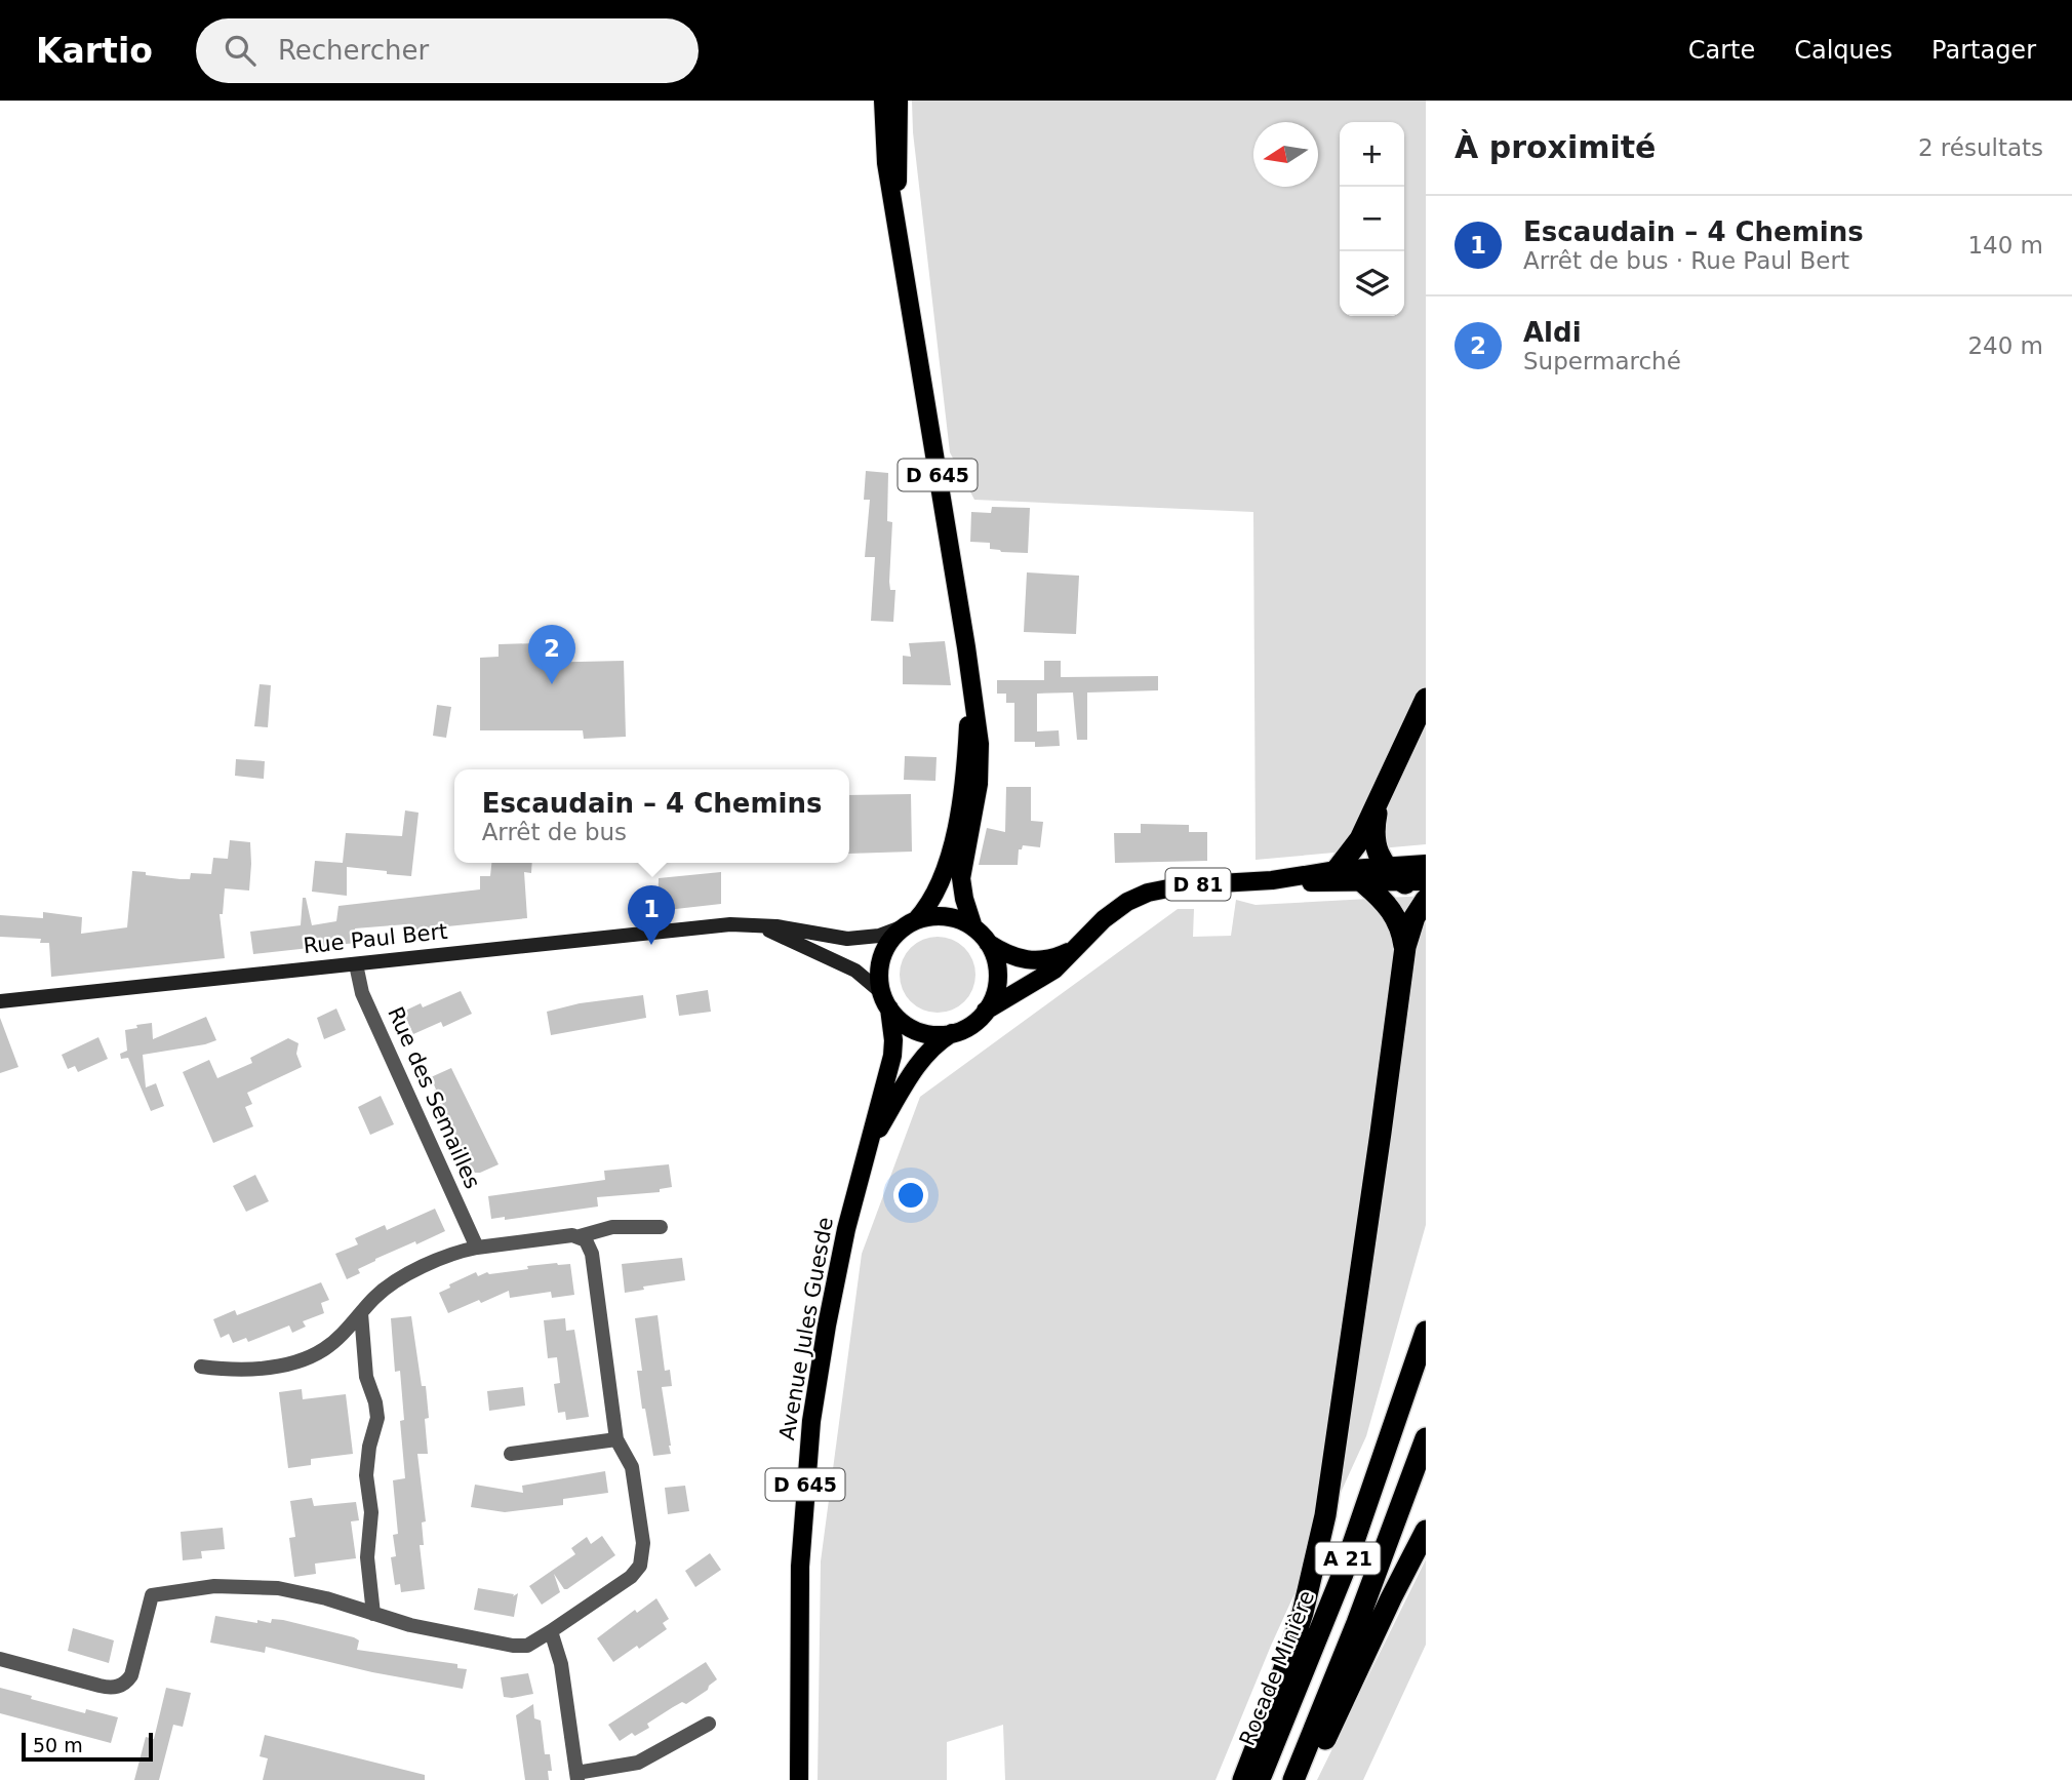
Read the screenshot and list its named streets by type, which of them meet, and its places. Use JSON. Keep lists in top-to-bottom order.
{
  "streets": {
    "highway": ["A 21", "Rocade Minière"],
    "main road": ["D 645", "D 81", "Avenue Jules Guesde"],
    "street": ["Rue Paul Bert", "Rue des Semailles"]
  },
  "crossings": [
    ["D 645", "D 81"],
    ["D 645", "Rue Paul Bert"],
    ["D 645", "Avenue Jules Guesde"],
    ["D 81", "Rue Paul Bert"],
    ["D 81", "Avenue Jules Guesde"],
    ["Rue Paul Bert", "Rue des Semailles"],
    ["Rue Paul Bert", "Avenue Jules Guesde"]
  ],
  "scale_bar": "50 m",
  "north": "left",
  "page": {
    "header": "Kartio",
    "search": "Rechercher",
    "nav": ["Carte", "Calques", "Partager"],
    "heading": ["À proximité", "2 résultats"],
    "map_buttons": ["+", "−"],
    "list": [
      {
        "mark": "1",
        "name": "Escaudain – 4 Chemins",
        "note": "Arrêt de bus · Rue Paul Bert",
        "value": "140 m"
      },
      {
        "mark": "2",
        "name": "Aldi",
        "note": "Supermarché",
        "value": "240 m"
      }
    ],
    "pins": ["2", "1"],
    "popup": ["Escaudain – 4 Chemins", "Arrêt de bus"],
    "scale": "50 m"
  }
}
